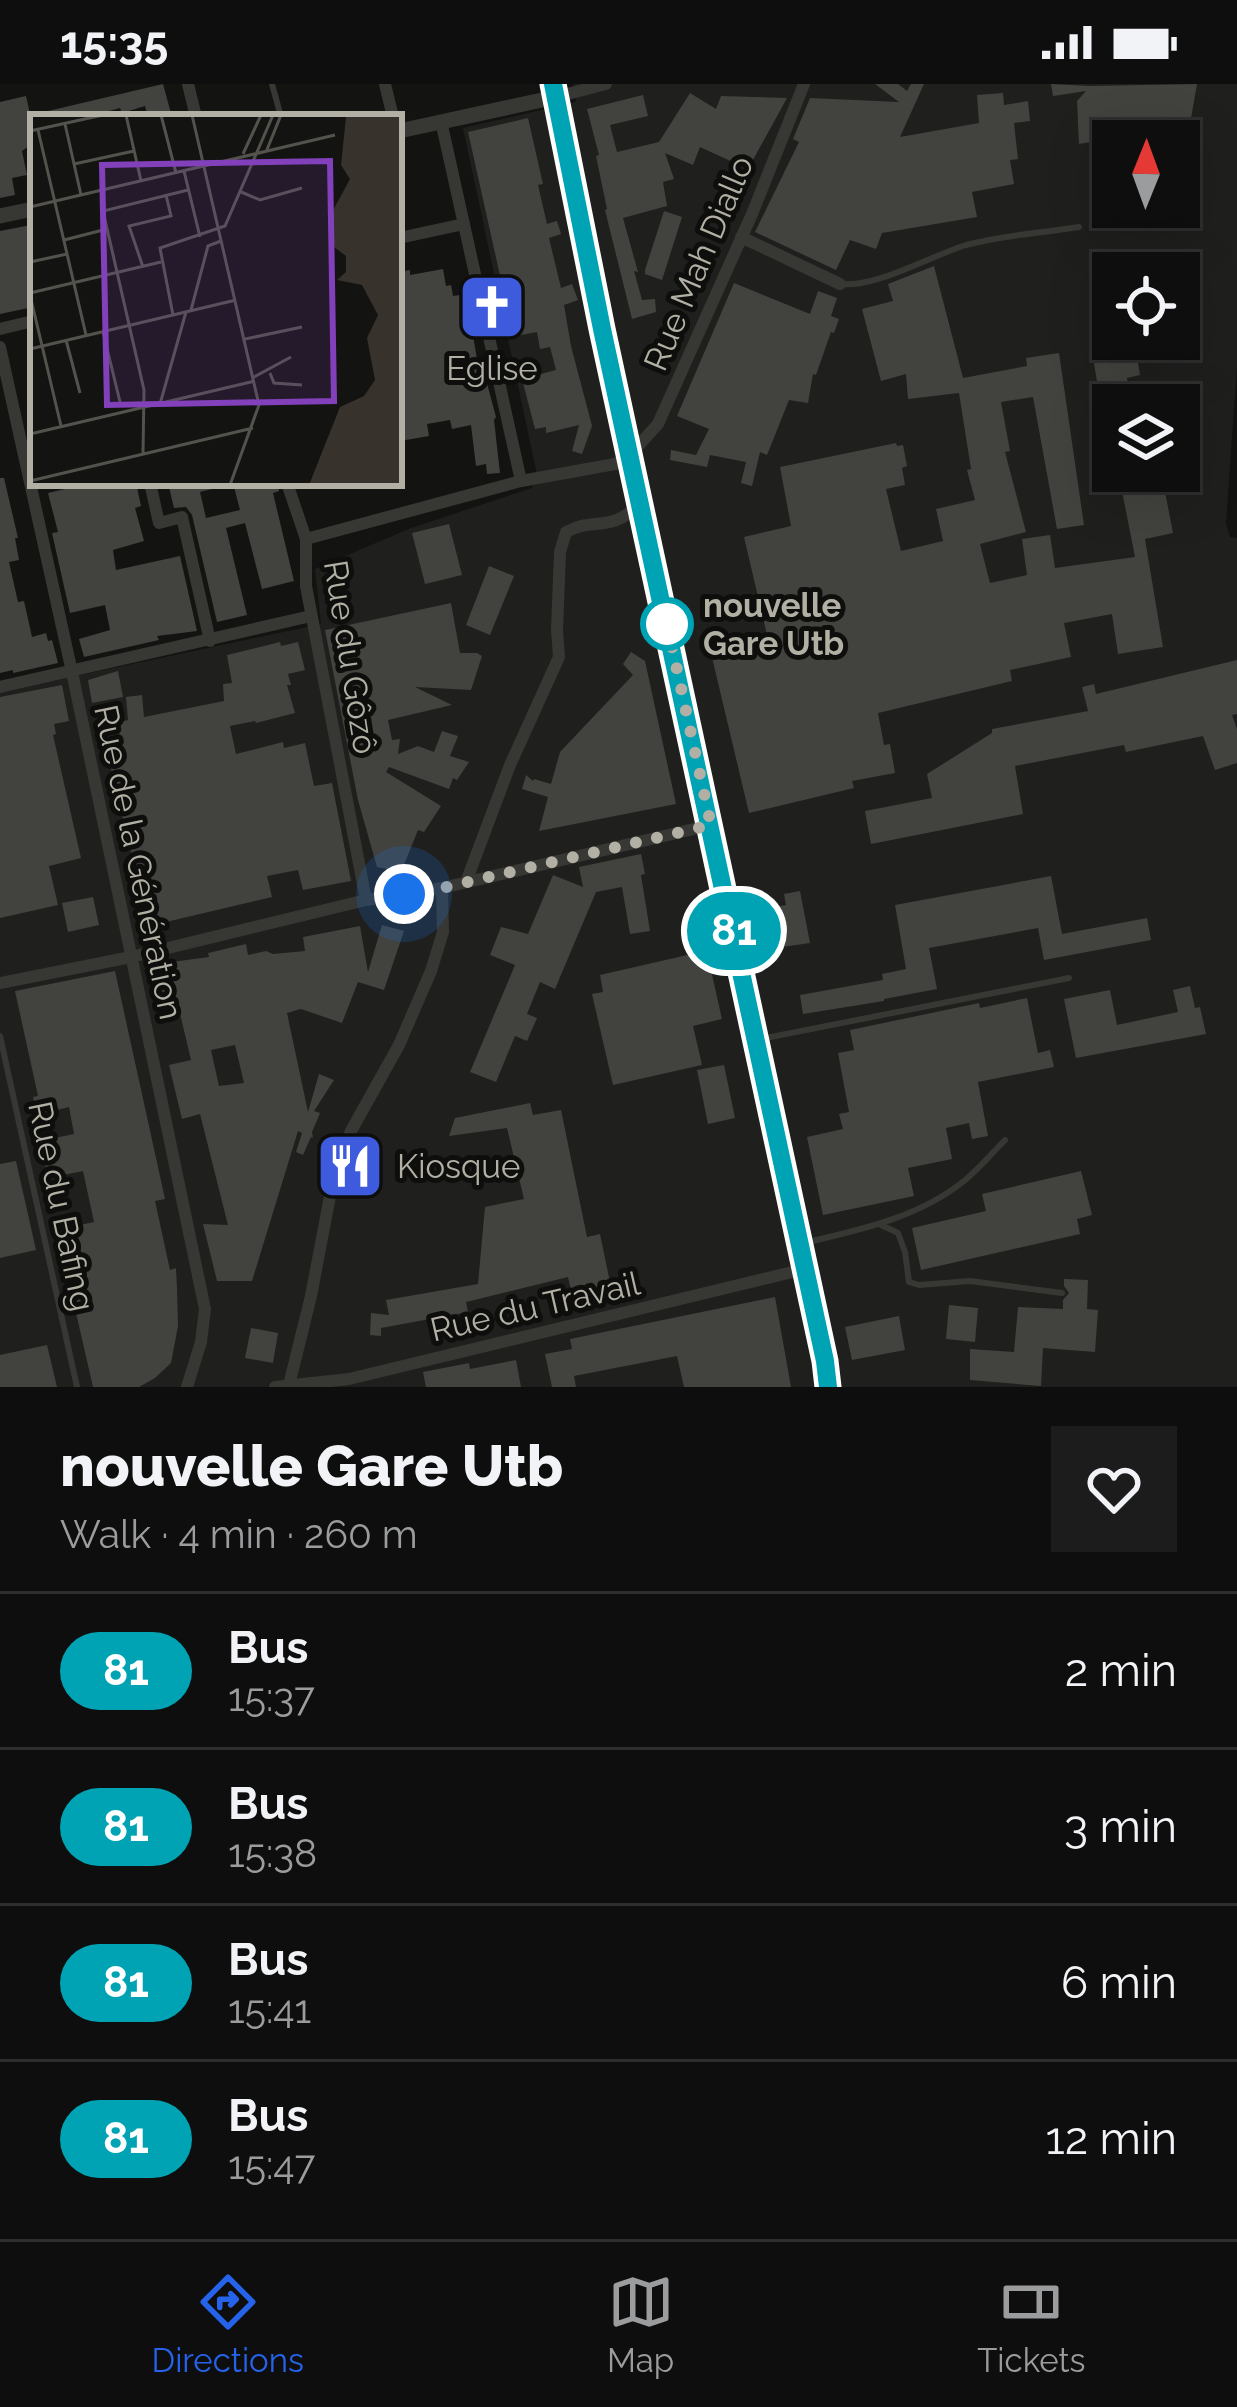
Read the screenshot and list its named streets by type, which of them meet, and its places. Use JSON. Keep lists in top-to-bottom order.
{
  "streets": {
    "street": [
      "Rue Mah Diallo",
      "Rue du Gôzô",
      "Rue de la Génération",
      "Rue du Travail"
    ],
    "lane": ["Rue du Bafing"]
  },
  "crossings": [
    ["Rue Mah Diallo", "Rue du Gôzô"]
  ],
  "places": {
    "church": ["Eglise"],
    "other": ["nouvelle Gare Utb"],
    "restaurant": ["Kiosque"]
  },
  "lines": ["bus line 81"],
  "north": "top",
  "page": {
    "status": "15:35",
    "on_map": "81",
    "heading": ["nouvelle Gare Utb", "Walk · 4 min · 260 m"],
    "list": [
      {
        "mark": "81",
        "name": "Bus",
        "note": "15:37",
        "value": "2 min"
      },
      {
        "mark": "81",
        "name": "Bus",
        "note": "15:38",
        "value": "3 min"
      },
      {
        "mark": "81",
        "name": "Bus",
        "note": "15:41",
        "value": "6 min"
      },
      {
        "mark": "81",
        "name": "Bus",
        "note": "15:47",
        "value": "12 min"
      }
    ],
    "tabs": ["Directions", "Map", "Tickets"]
  }
}
